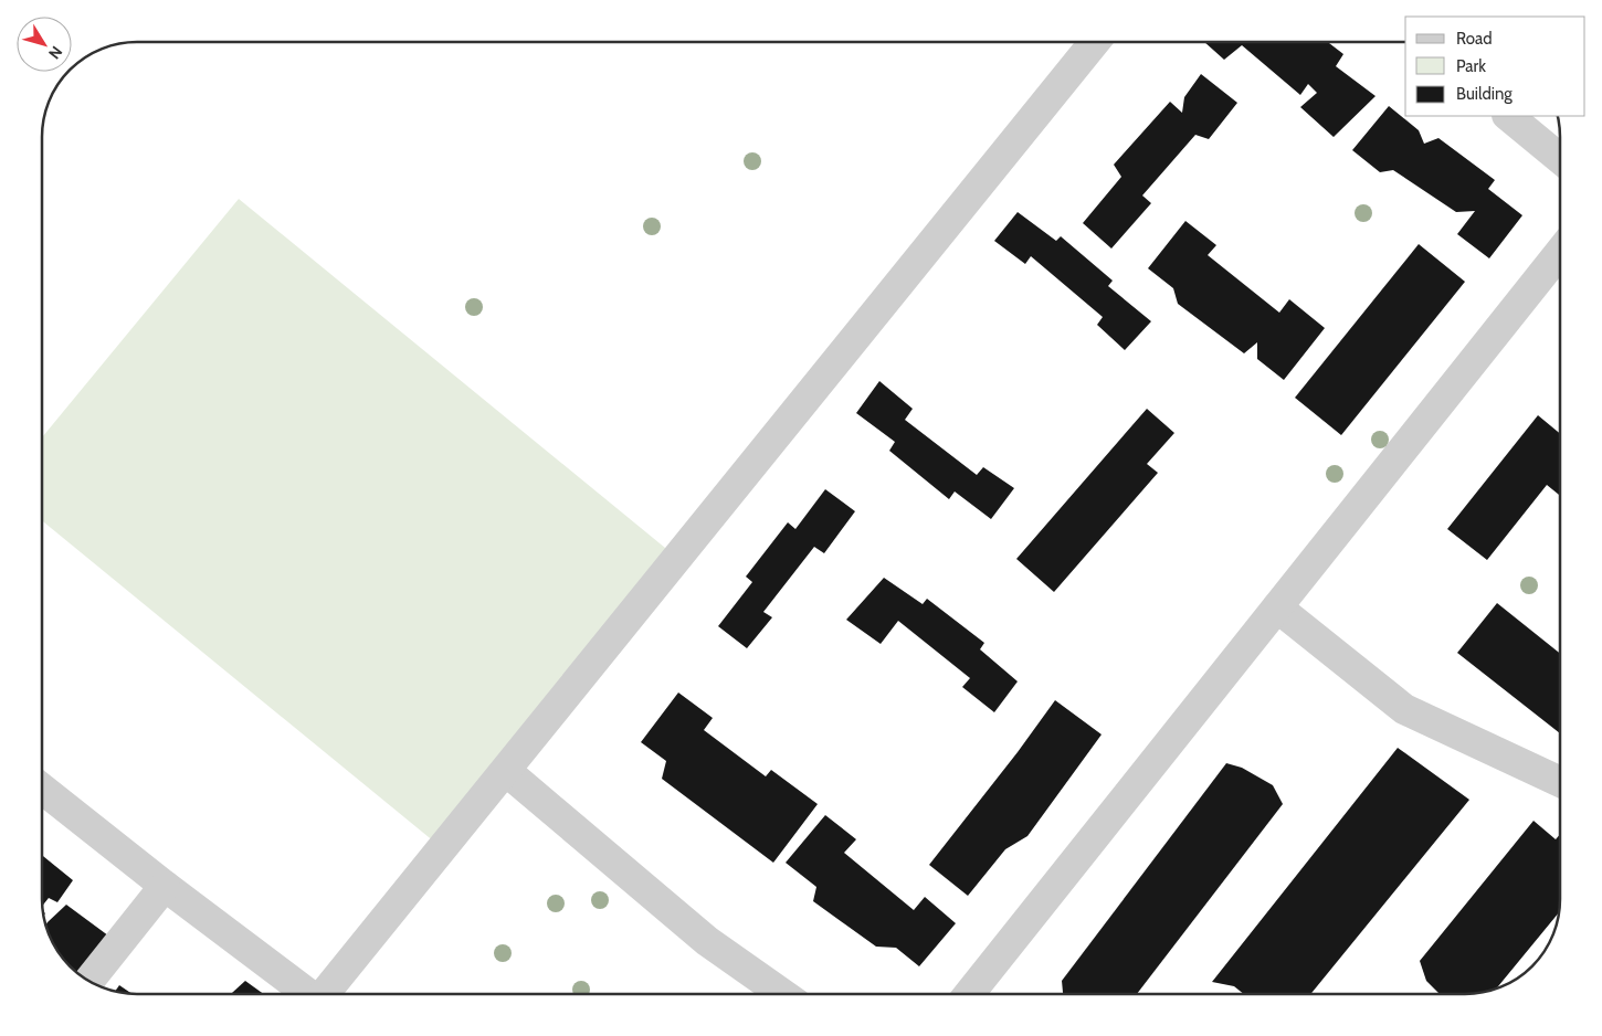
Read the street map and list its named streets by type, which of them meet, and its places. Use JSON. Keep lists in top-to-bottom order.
{
  "legend": ["Road", "Park", "Building"],
  "north": "bottom right"
}
